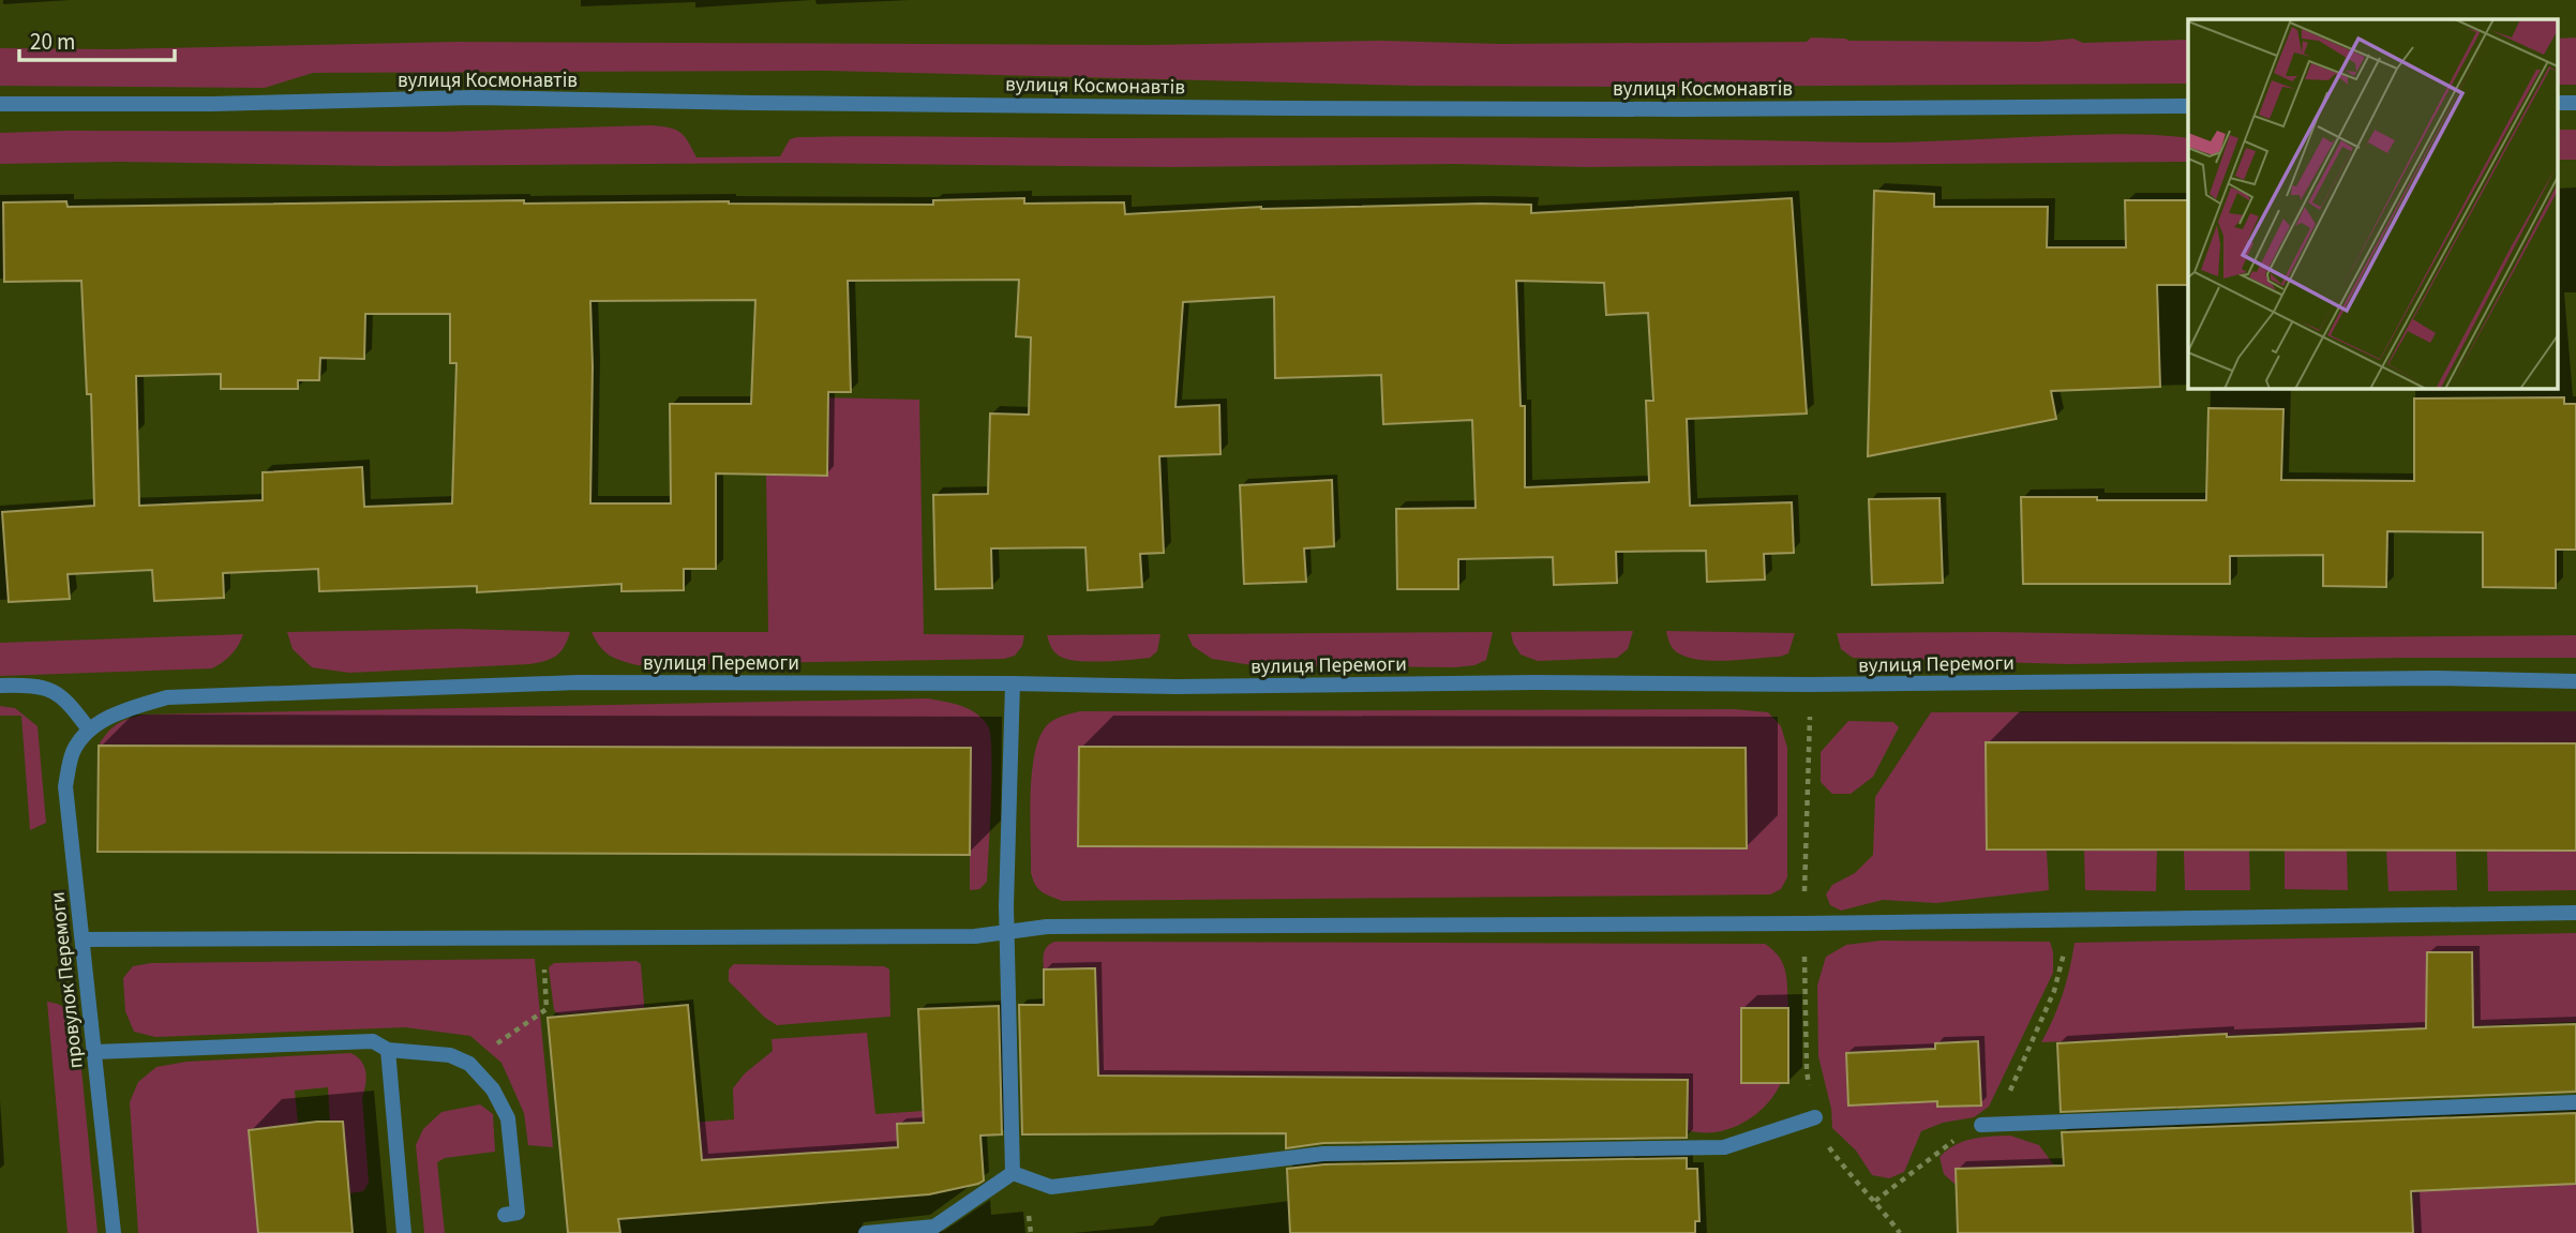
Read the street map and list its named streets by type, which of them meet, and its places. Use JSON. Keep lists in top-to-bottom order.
{
  "streets": {
    "street": ["вулиця Космонавтів", "вулиця Перемоги", "провулок Перемоги"]
  },
  "crossings": [
    ["вулиця Перемоги", "провулок Перемоги"]
  ],
  "scale_bar": "20 m"
}
